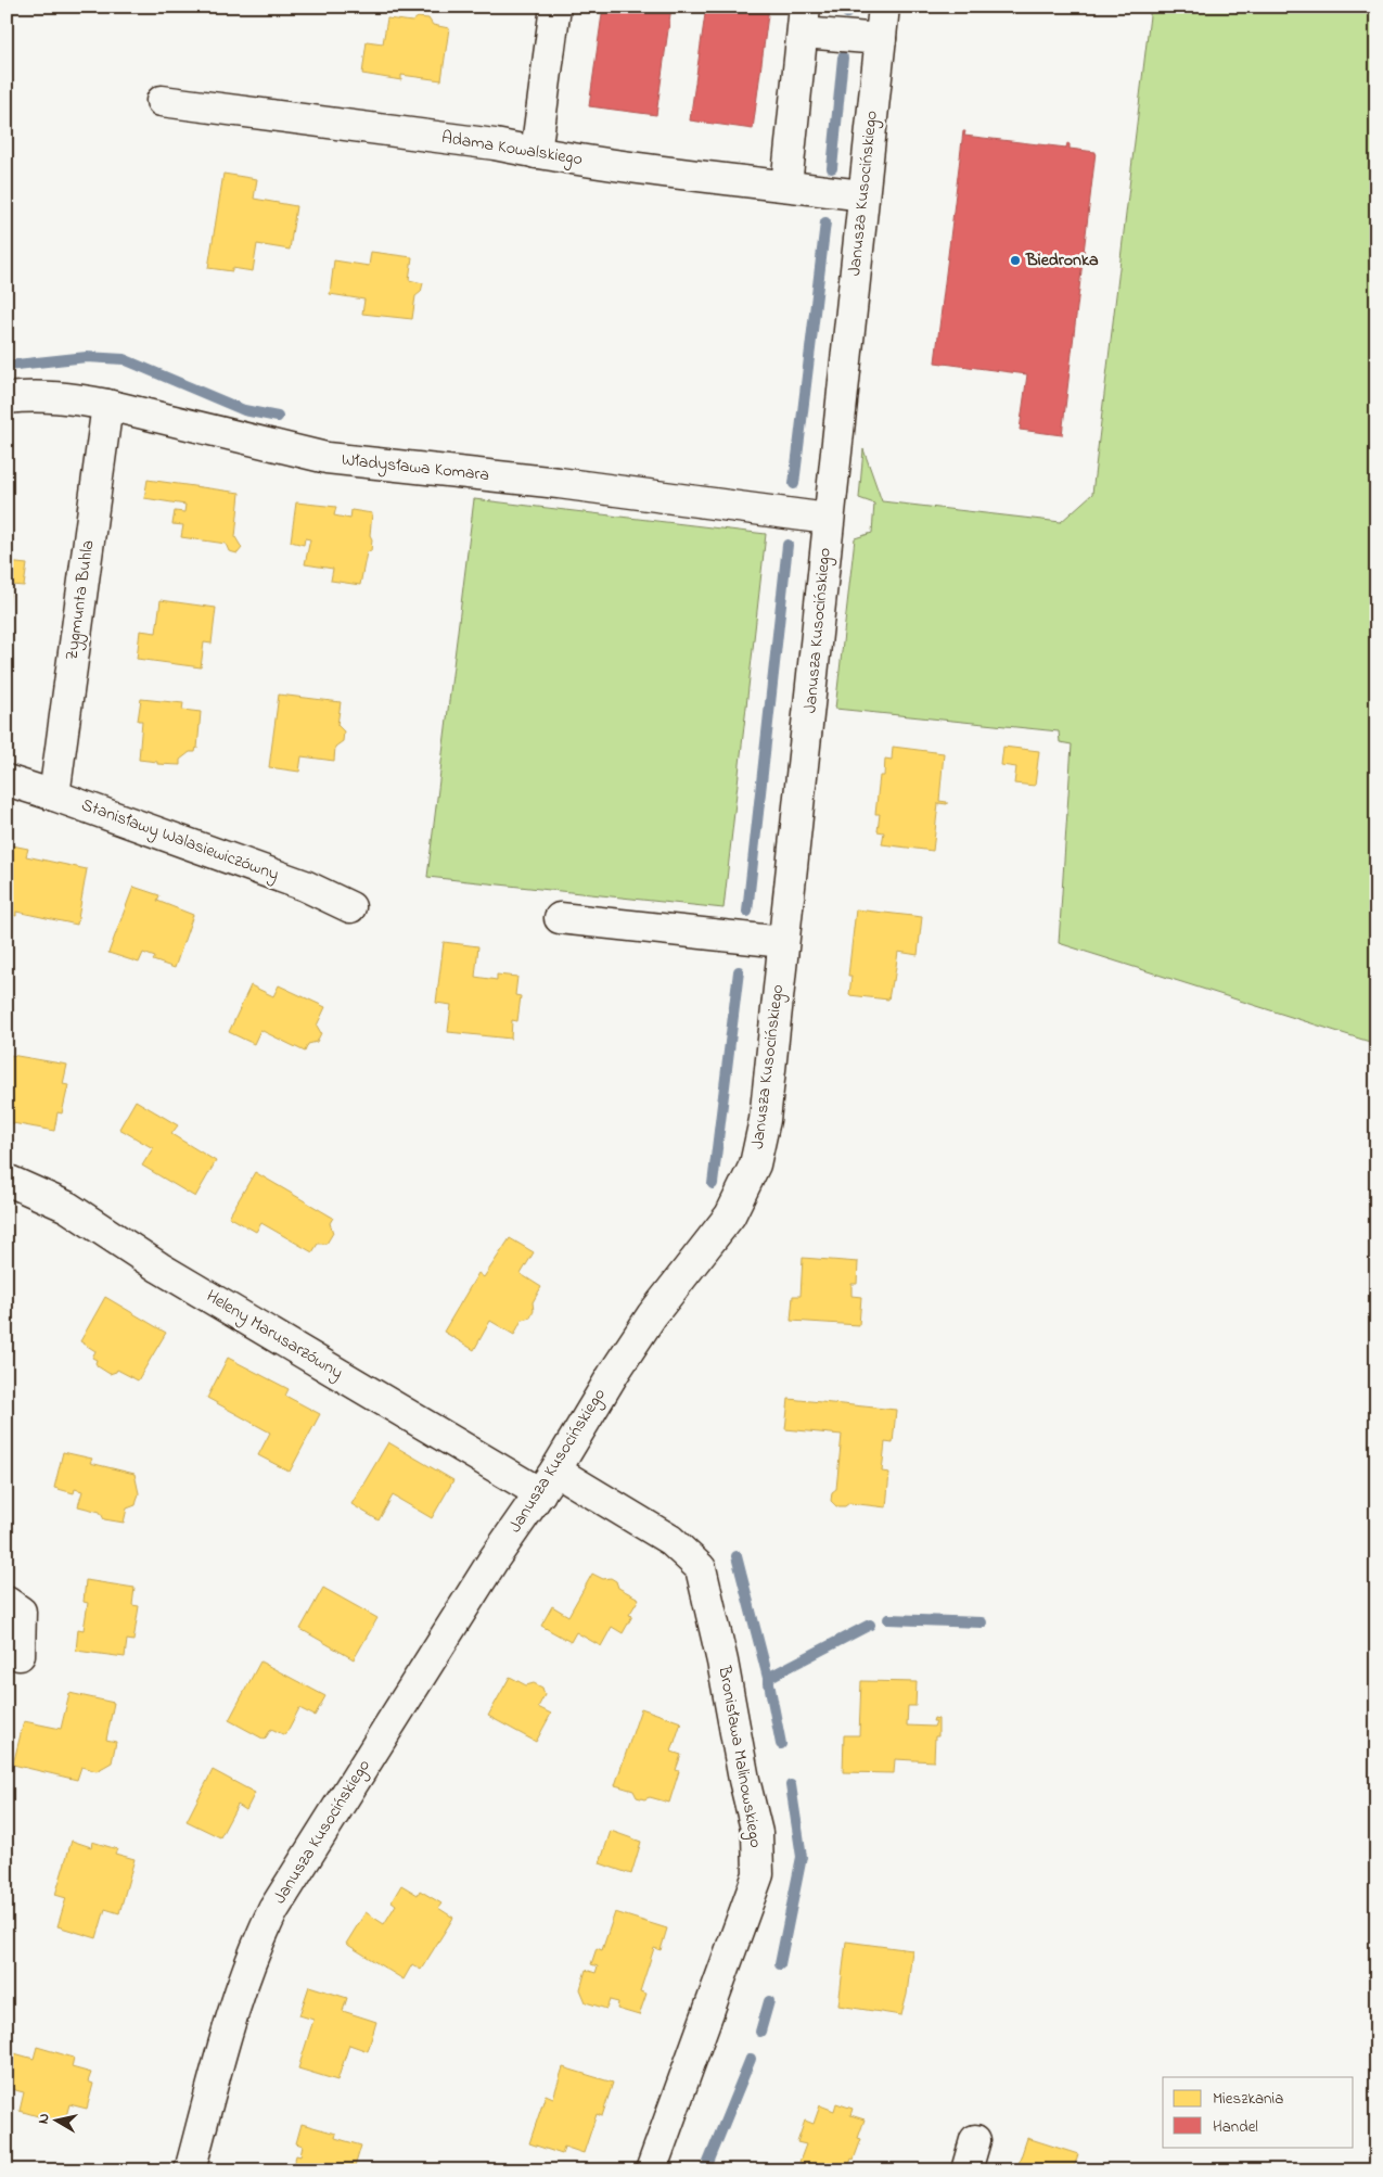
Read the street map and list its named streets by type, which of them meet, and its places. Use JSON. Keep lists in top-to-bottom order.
{
  "streets": {
    "street": [
      "Adama Kowalskiego",
      "Janusza Kusocińskiego",
      "Władysława Komara",
      "Zygmunta Buhla",
      "Stanisławy Walasiewiczówny",
      "Heleny Marusarzówny",
      "Bronisława Malinowskiego"
    ]
  },
  "crossings": [
    ["Adama Kowalskiego", "Janusza Kusocińskiego"],
    ["Janusza Kusocińskiego", "Władysława Komara"],
    ["Janusza Kusocińskiego", "Heleny Marusarzówny"],
    ["Janusza Kusocińskiego", "Bronisława Malinowskiego"],
    ["Władysława Komara", "Zygmunta Buhla"],
    ["Zygmunta Buhla", "Stanisławy Walasiewiczówny"],
    ["Heleny Marusarzówny", "Bronisława Malinowskiego"]
  ],
  "places": ["Biedronka"],
  "legend": ["Mieszkania", "Handel"],
  "north": "left"
}
